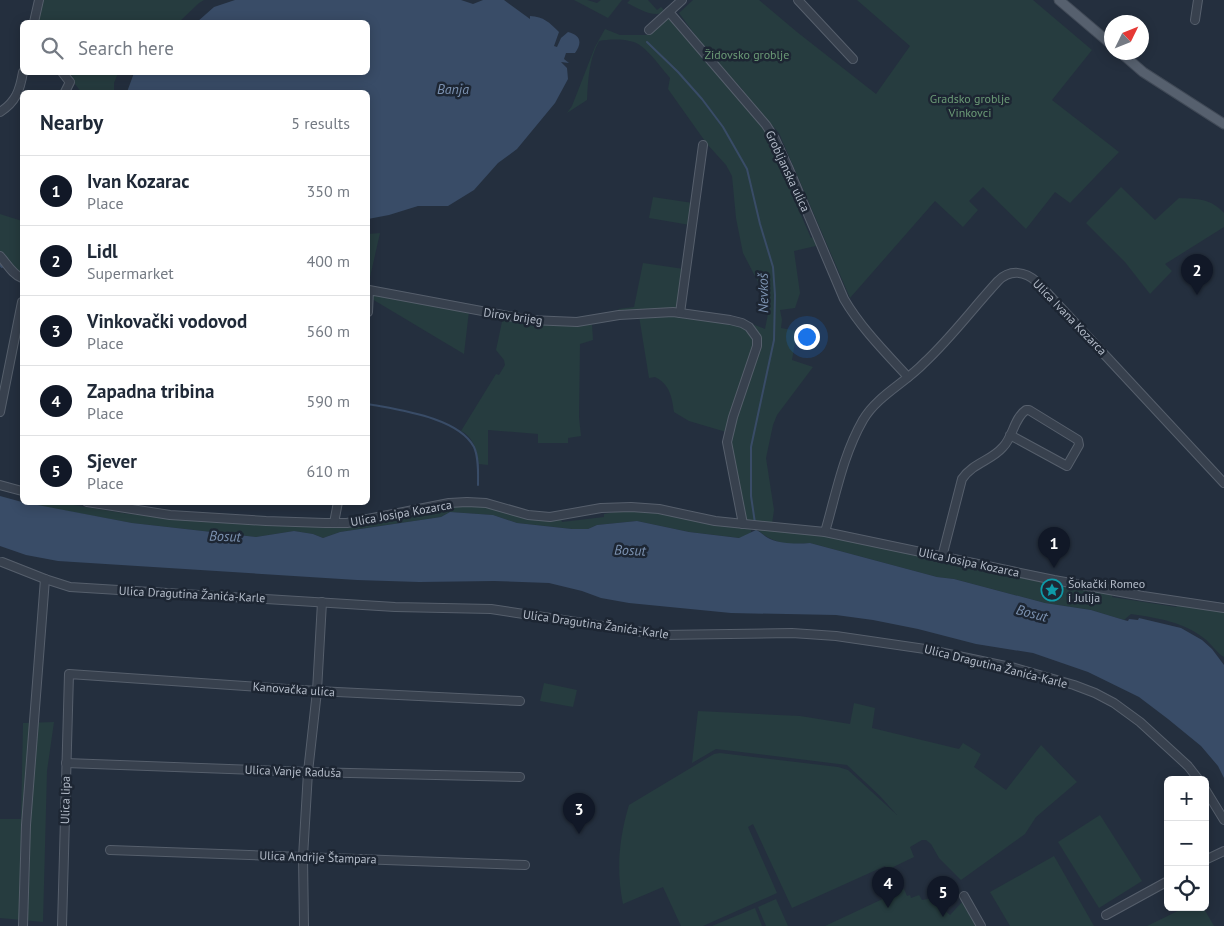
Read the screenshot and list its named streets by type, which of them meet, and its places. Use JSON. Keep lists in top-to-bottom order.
{
  "streets": {
    "street": [
      "Grobljanska ulica",
      "Dirov brijeg",
      "Ulica Ivana Kozarca",
      "Ulica Josipa Kozarca",
      "Ulica Dragutina Žanića-Karle",
      "Kanovačka ulica",
      "Ulica Vanje Raduša",
      "Ulica lipa",
      "Ulica Andrije Štampara"
    ]
  },
  "crossings": [
    ["Grobljanska ulica", "Ulica Ivana Kozarca"],
    ["Dirov brijeg", "Ulica Josipa Kozarca"],
    ["Ulica Ivana Kozarca", "Ulica Josipa Kozarca"],
    ["Kanovačka ulica", "Ulica lipa"],
    ["Ulica Vanje Raduša", "Ulica lipa"]
  ],
  "water": ["Banja", "Nevkoš", "Bosut"],
  "parks": ["Židovsko groblje", "Gradsko groblje Vinkovci"],
  "places": {
    "place": ["Šokački Romeo i Julija"]
  },
  "north": "top right",
  "page": {
    "search": "Search here",
    "heading": ["Nearby", "5 results"],
    "list": [
      {
        "mark": "1",
        "name": "Ivan Kozarac",
        "note": "Place",
        "value": "350 m"
      },
      {
        "mark": "2",
        "name": "Lidl",
        "note": "Supermarket",
        "value": "400 m"
      },
      {
        "mark": "3",
        "name": "Vinkovački vodovod",
        "note": "Place",
        "value": "560 m"
      },
      {
        "mark": "4",
        "name": "Zapadna tribina",
        "note": "Place",
        "value": "590 m"
      },
      {
        "mark": "5",
        "name": "Sjever",
        "note": "Place",
        "value": "610 m"
      }
    ],
    "pins": [
      "2",
      "1",
      "3",
      "4",
      "5"
    ],
    "map_buttons": ["+", "−"]
  }
}
